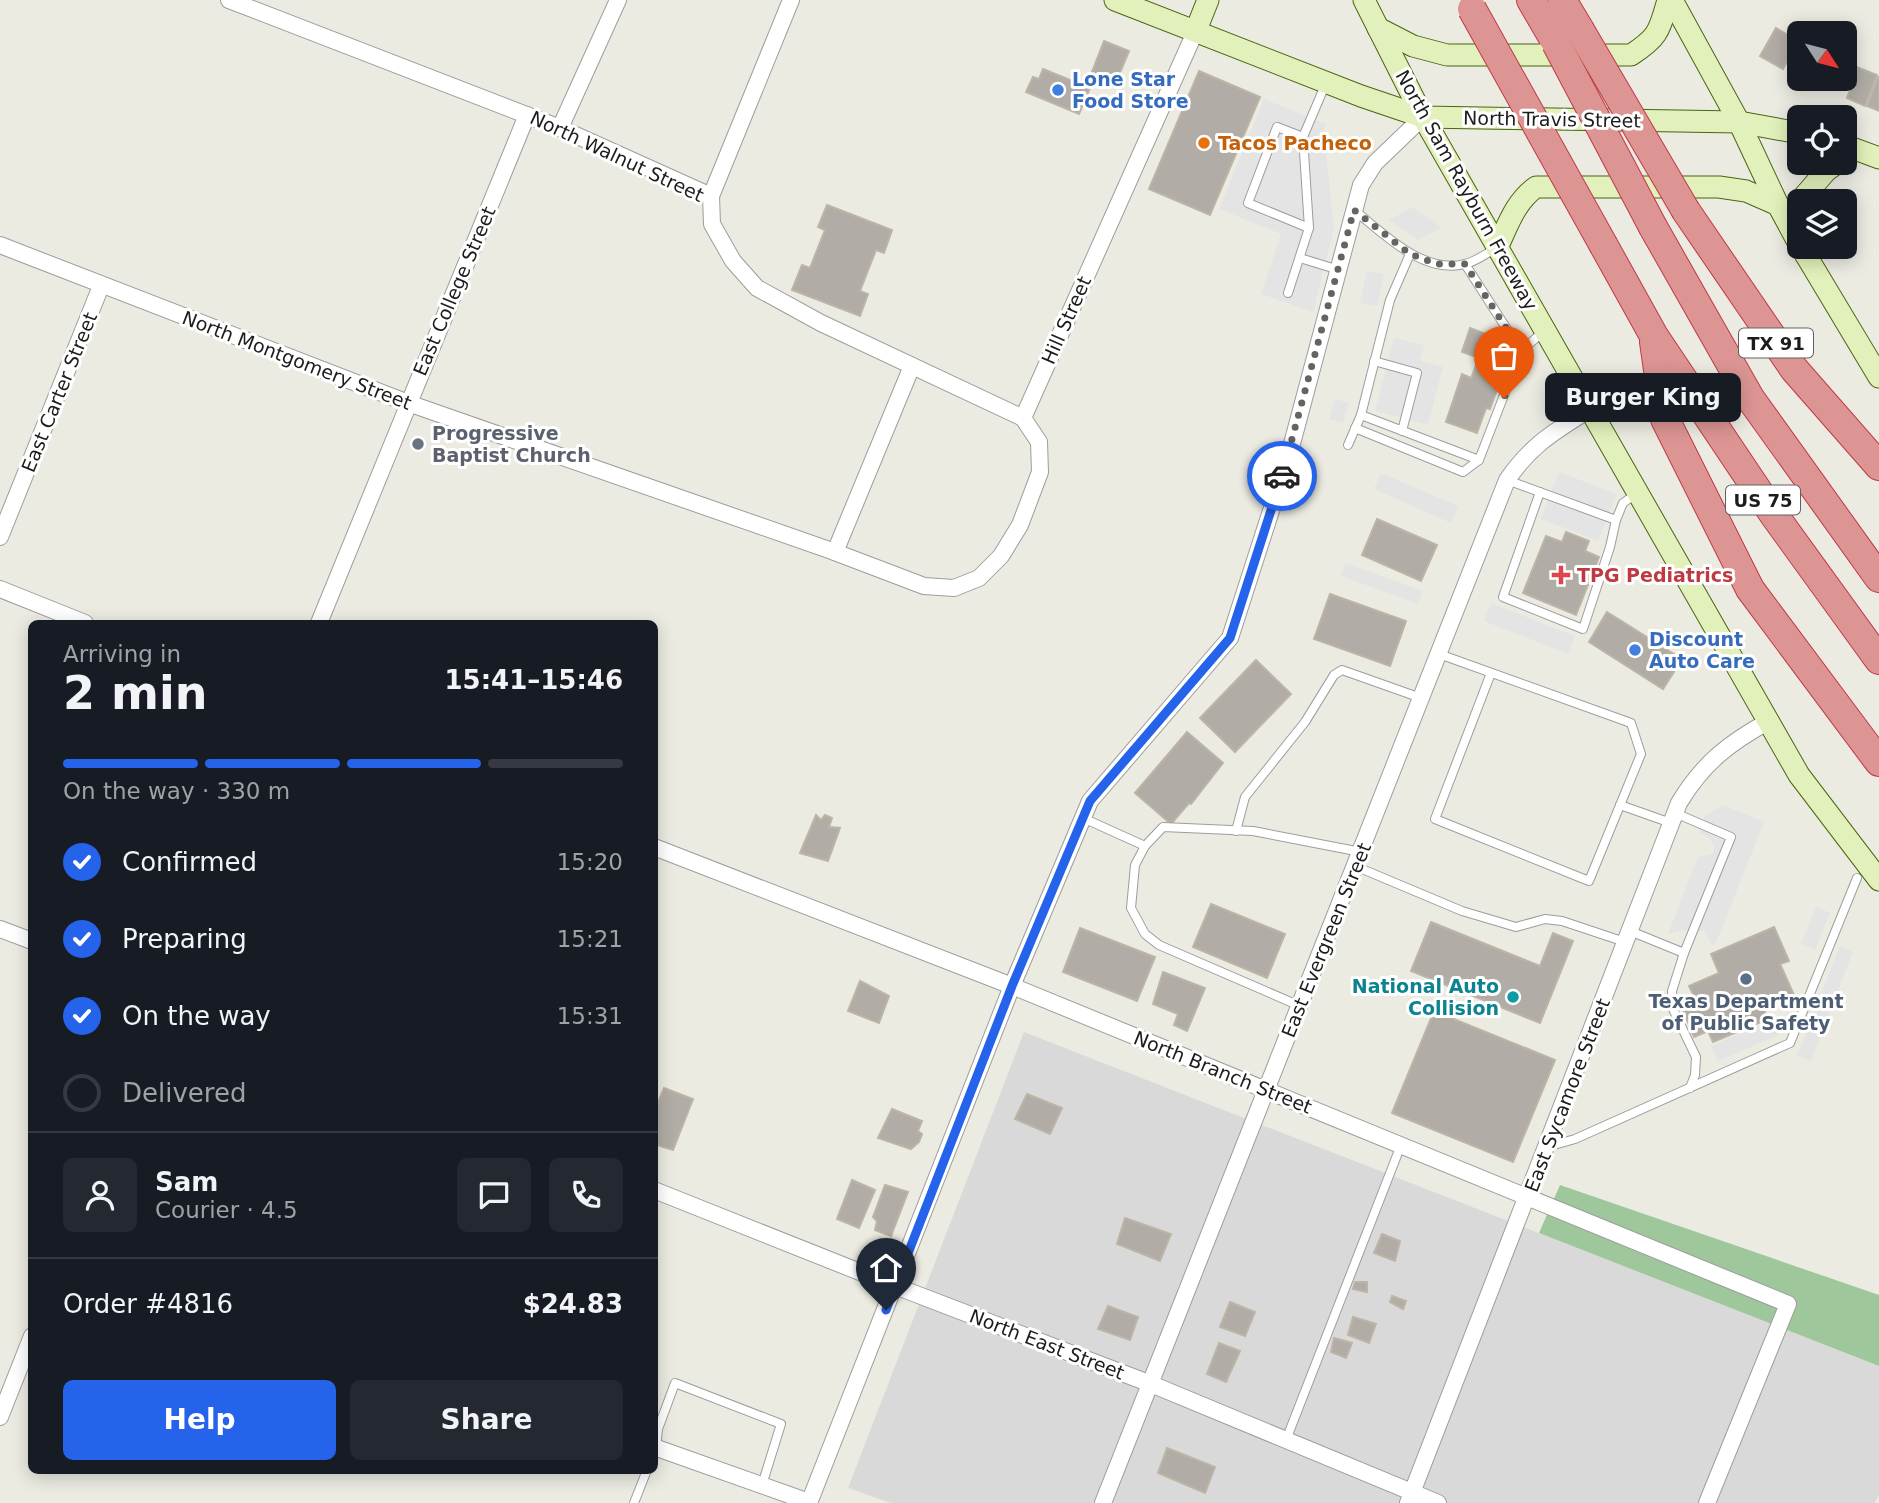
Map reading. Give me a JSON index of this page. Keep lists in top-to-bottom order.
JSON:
{
  "streets": {
    "highway": ["TX 91", "US 75"],
    "main road": ["North Travis Street", "North Sam Rayburn Freeway"],
    "street": [
      "North Walnut Street",
      "East College Street",
      "Hill Street",
      "North Montgomery Street",
      "East Carter Street",
      "East Evergreen Street",
      "North Branch Street",
      "East Sycamore Street",
      "North East Street"
    ]
  },
  "crossings": [
    ["North Travis Street", "North Sam Rayburn Freeway"],
    ["North Travis Street", "Hill Street"],
    ["North Walnut Street", "East College Street"],
    ["North Walnut Street", "Hill Street"],
    ["North Walnut Street", "North Montgomery Street"],
    ["North Sam Rayburn Freeway", "East Evergreen Street"],
    ["North Sam Rayburn Freeway", "East Sycamore Street"],
    ["East College Street", "North Montgomery Street"],
    ["Hill Street", "North Montgomery Street"],
    ["TX 91", "US 75"],
    ["North Montgomery Street", "East Carter Street"],
    ["East Evergreen Street", "North Branch Street"],
    ["East Evergreen Street", "North East Street"],
    ["North Branch Street", "East Sycamore Street"],
    ["East Sycamore Street", "North East Street"]
  ],
  "places": {
    "other": [
      "Lone Star Food Store",
      "Tacos Pacheco",
      "Burger King",
      "Progressive Baptist Church",
      "Discount Auto Care",
      "Texas Department of Public Safety",
      "National Auto Collision"
    ],
    "health": ["TPG Pediatrics"]
  },
  "north": "bottom right",
  "page": {
    "bubble": "Burger King",
    "heading": ["2 min", "Arriving in", "15:41–15:46"],
    "panel": [
      "Sam",
      "Courier · 4.5",
      "Order #4816",
      "$24.83"
    ],
    "bar": "On the way · 330 m",
    "list": [
      ["Confirmed", "15:20"],
      ["Preparing", "15:21"],
      ["On the way", "15:31"],
      "Delivered"
    ],
    "buttons": ["Help", "Share"]
  }
}
